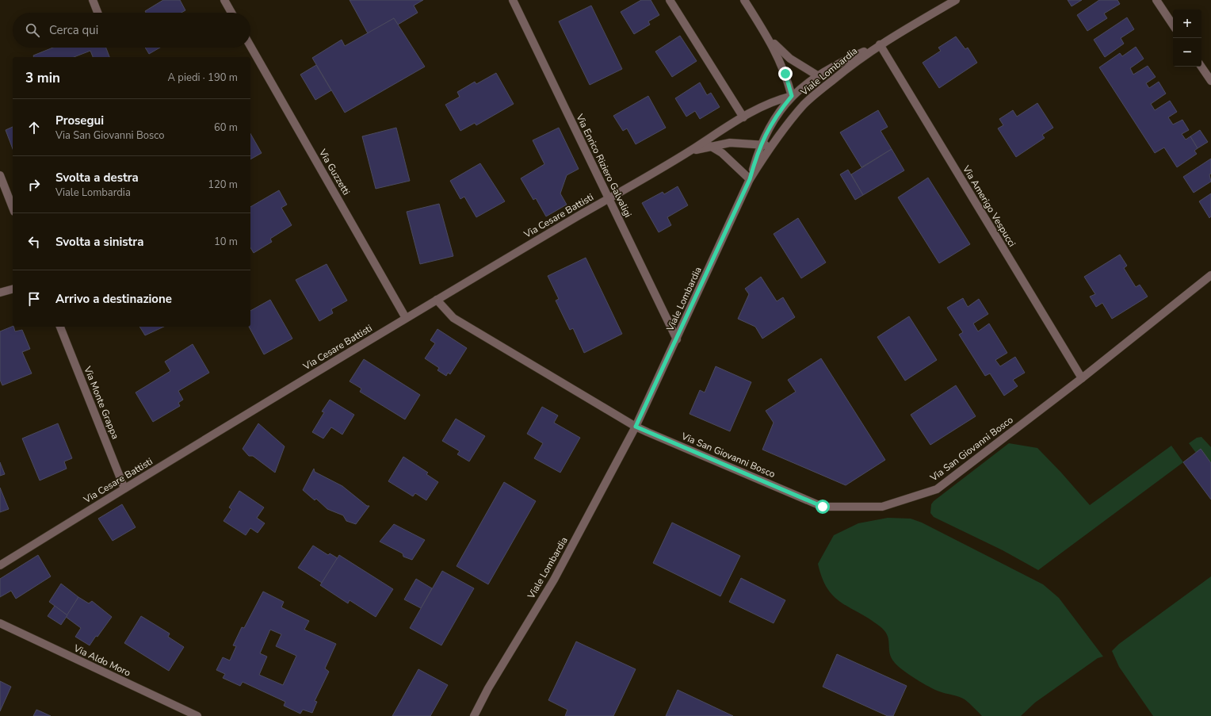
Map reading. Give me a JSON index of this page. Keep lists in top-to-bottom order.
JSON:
{
  "streets": {
    "street": [
      "Viale Lombardia",
      "Via Enrico Riziero Galvaligi",
      "Via Guzzetti",
      "Via Amerigo Vespucci",
      "Via Cesare Battisti",
      "Via Monte Grappa",
      "Via San Giovanni Bosco",
      "Via Aldo Moro"
    ]
  },
  "crossings": [
    ["Viale Lombardia", "Via Enrico Riziero Galvaligi"],
    ["Viale Lombardia", "Via Amerigo Vespucci"],
    ["Viale Lombardia", "Via Cesare Battisti"],
    ["Viale Lombardia", "Via San Giovanni Bosco"],
    ["Via Enrico Riziero Galvaligi", "Via Cesare Battisti"],
    ["Via Guzzetti", "Via Cesare Battisti"],
    ["Via Amerigo Vespucci", "Via San Giovanni Bosco"],
    ["Via Cesare Battisti", "Via Monte Grappa"]
  ],
  "page": {
    "map_buttons": ["+", "−"],
    "search": "Cerca qui",
    "heading": ["3 min", "A piedi · 190 m"],
    "list": [
      ["Prosegui", "Via San Giovanni Bosco", "60 m"],
      ["Svolta a destra", "Viale Lombardia", "120 m"],
      ["Svolta a sinistra", "10 m"],
      "Arrivo a destinazione"
    ]
  }
}
